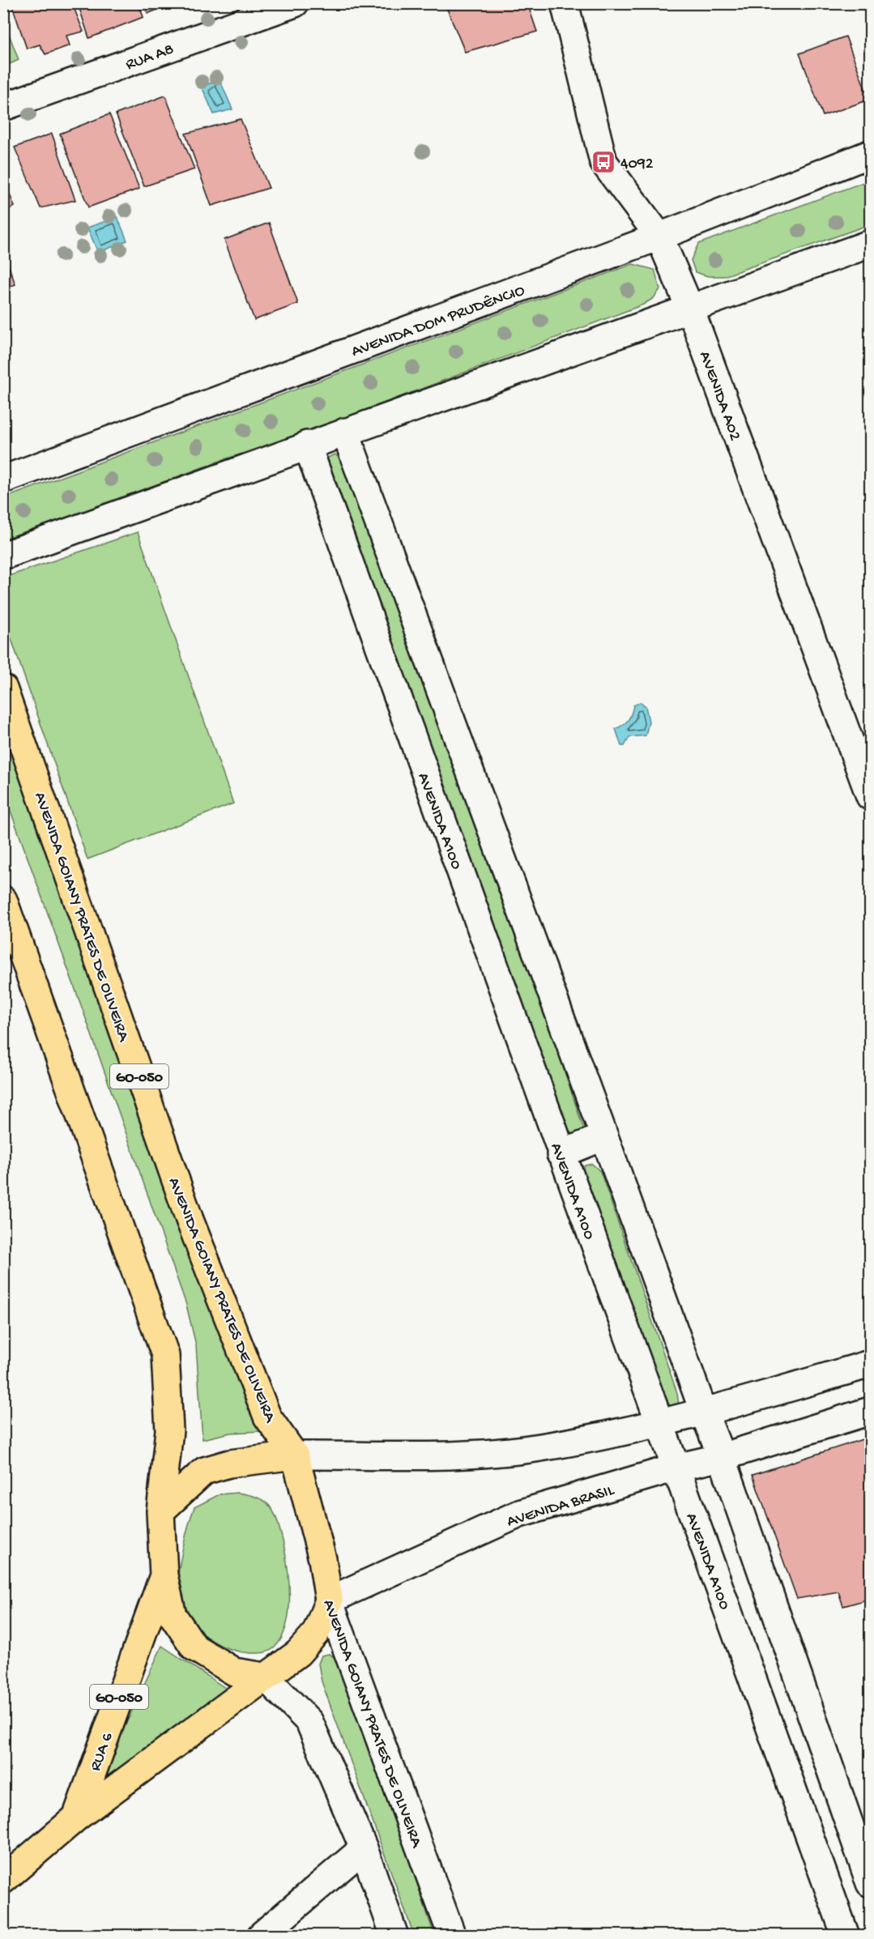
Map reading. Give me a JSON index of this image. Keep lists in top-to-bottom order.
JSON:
{
  "streets": {
    "main road": ["AVENIDA GOIANY PRATES DE OLIVEIRA", "GO-050", "RUA 6"],
    "street": [
      "RUA A8",
      "AVENIDA DOM PRUDÊNCIO",
      "AVENIDA A02",
      "AVENIDA A100",
      "AVENIDA BRASIL"
    ]
  },
  "crossings": [
    ["AVENIDA DOM PRUDÊNCIO", "AVENIDA A02"],
    ["AVENIDA A100", "AVENIDA BRASIL"],
    ["AVENIDA GOIANY PRATES DE OLIVEIRA", "GO-050"],
    ["AVENIDA GOIANY PRATES DE OLIVEIRA", "AVENIDA BRASIL"],
    ["GO-050", "AVENIDA BRASIL"],
    ["GO-050", "RUA 6"]
  ],
  "places": {
    "bus stop": ["4092"]
  }
}
